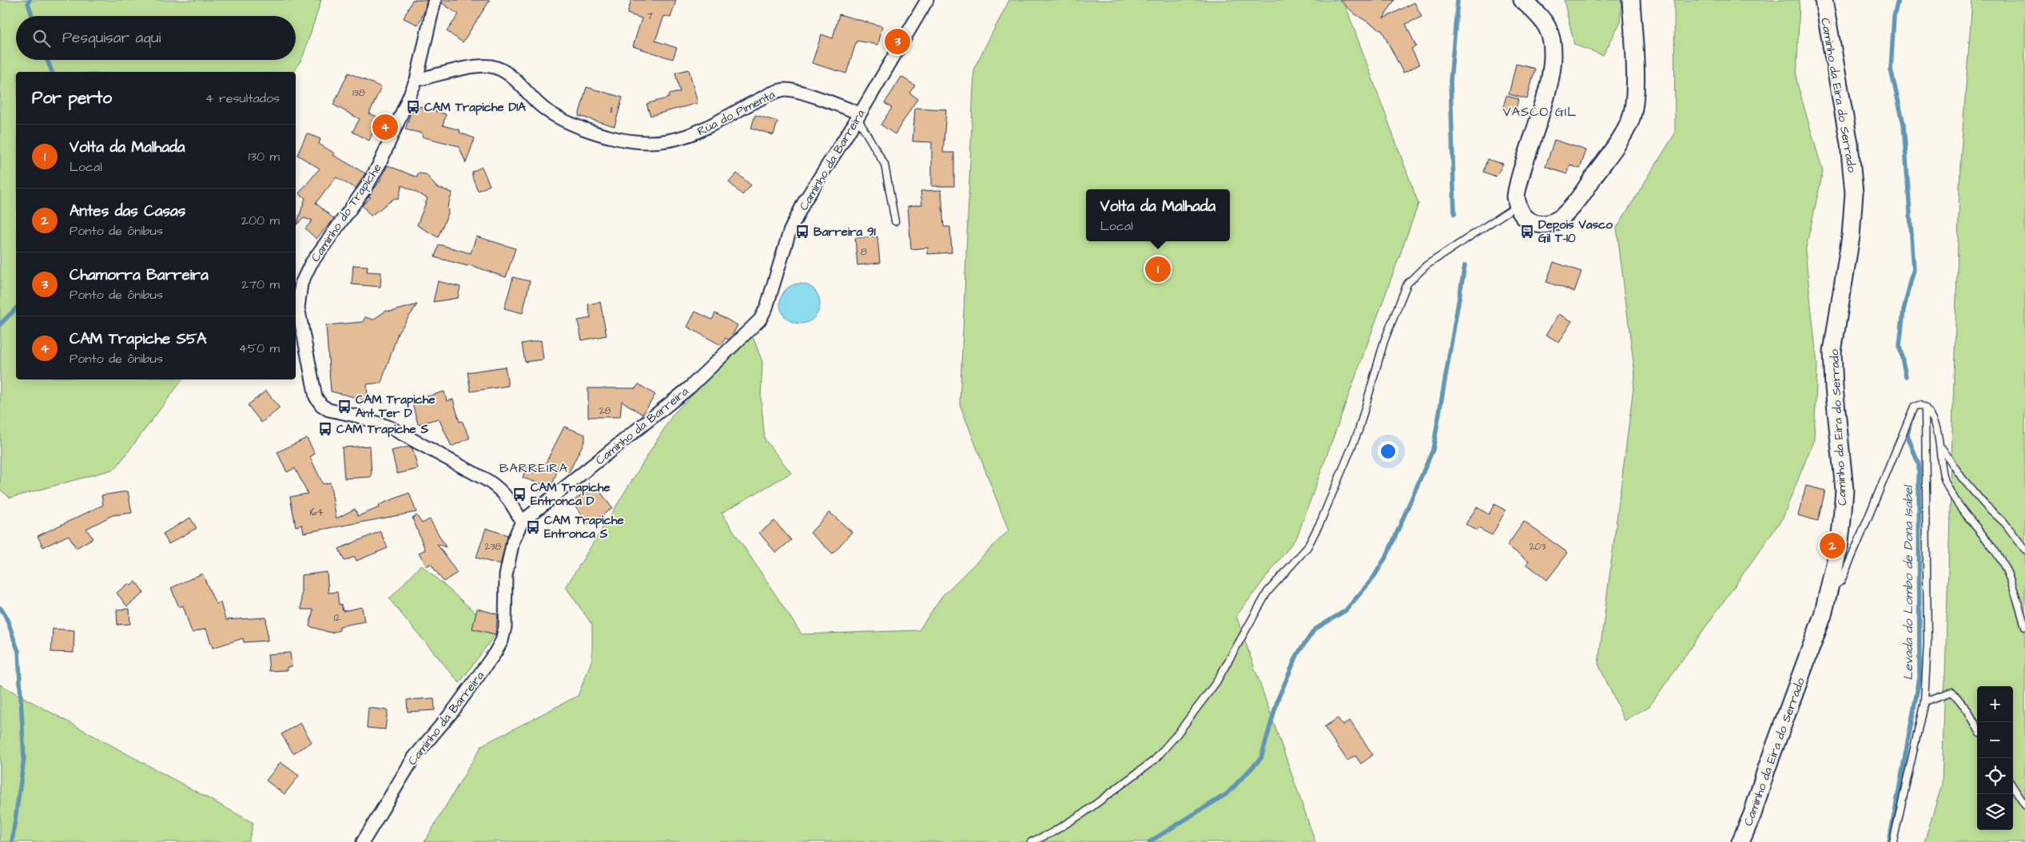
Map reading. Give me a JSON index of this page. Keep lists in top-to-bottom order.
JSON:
{
  "streets": {
    "main road": ["Caminho da Eira do Serrado"],
    "street": ["Rùa do Pimenta", "Caminho da Barreira", "Caminho do Trapiche"]
  },
  "crossings": [
    ["Rùa do Pimenta", "Caminho da Barreira"],
    ["Rùa do Pimenta", "Caminho do Trapiche"],
    ["Caminho da Barreira", "Caminho do Trapiche"]
  ],
  "districts": ["VASCO GIL", "BARREIRA"],
  "water": ["Levada do Lombo de Dona Isabel"],
  "places": {
    "bus stop": [
      "CAM Trapiche D1A",
      "Barreira 91",
      "Depois Vasco Gil T-10",
      "CAM Trapiche Ant Ter D",
      "CAM Trapiche S",
      "CAM Trapiche Entronca D",
      "CAM Trapiche Entronca S"
    ]
  },
  "house_numbers": [
    "7",
    "138",
    "11",
    "8",
    "28",
    "164",
    "238",
    "203",
    "12"
  ],
  "page": {
    "search": "Pesquisar aqui",
    "pins": [
      "3",
      "4",
      "1",
      "2"
    ],
    "heading": ["Por perto", "4 resultados"],
    "list": [
      {
        "mark": "1",
        "name": "Volta da Malhada",
        "note": "Local",
        "value": "130 m"
      },
      {
        "mark": "2",
        "name": "Antes das Casas",
        "note": "Ponto de ônibus",
        "value": "200 m"
      },
      {
        "mark": "3",
        "name": "Chamorra Barreira",
        "note": "Ponto de ônibus",
        "value": "270 m"
      },
      {
        "mark": "4",
        "name": "CAM Trapiche S5A",
        "note": "Ponto de ônibus",
        "value": "450 m"
      }
    ],
    "popup": ["Volta da Malhada", "Local"],
    "map_buttons": ["+", "−"]
  }
}
